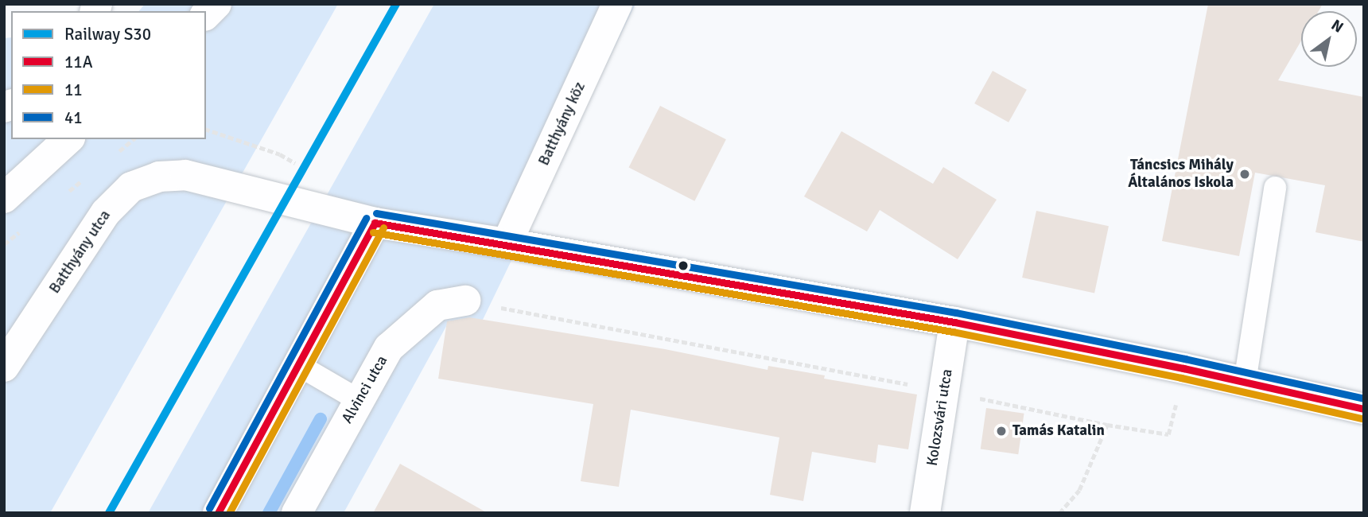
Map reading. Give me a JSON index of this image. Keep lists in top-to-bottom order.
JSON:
{
  "streets": {
    "street": [
      "Batthyány köz",
      "Batthyány utca",
      "Alvinci utca",
      "Kolozsvári utca"
    ]
  },
  "crossings": [
    ["Batthyány köz", "Batthyány utca"],
    ["Batthyány utca", "Kolozsvári utca"]
  ],
  "places": ["Táncsics Mihály Általános Iskola", "Tamás Katalin"],
  "lines": [
    "rail line S30",
    "transit line 41",
    "transit line 11A",
    "transit line 11"
  ],
  "legend": [
    "Railway S30",
    "11A",
    "11",
    "41"
  ],
  "north": "top right"
}
